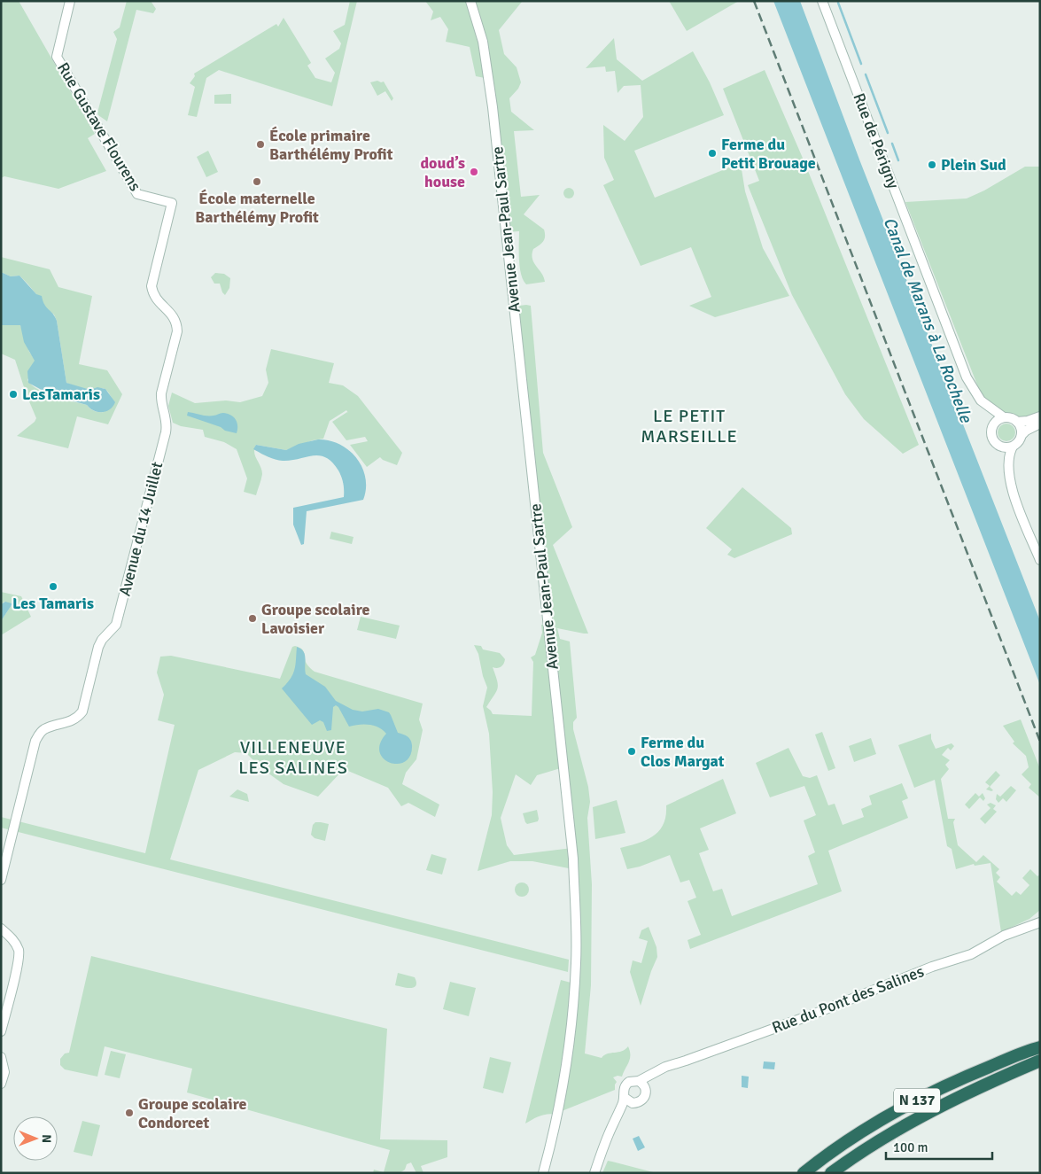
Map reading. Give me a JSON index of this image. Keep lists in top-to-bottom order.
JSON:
{
  "streets": {
    "highway": ["N 137"],
    "street": [
      "Rue Gustave Flourens",
      "Rue de Périgny",
      "Avenue Jean-Paul Sartre",
      "Avenue du 14 Juillet",
      "Rue du Pont des Salines"
    ]
  },
  "crossings": [
    ["Rue Gustave Flourens", "Avenue du 14 Juillet"]
  ],
  "districts": ["LE PETIT MARSEILLE", "VILLENEUVE LES SALINES"],
  "water": ["Canal de Marans à La Rochelle"],
  "places": [
    "École primaire Barthélémy Profit",
    "Ferme du Petit Brouage",
    "Plein Sud",
    "doud’s house",
    "École maternelle Barthélémy Profit",
    "LesTamaris",
    "Les Tamaris",
    "Groupe scolaire Lavoisier",
    "Ferme du Clos Margat",
    "Groupe scolaire Condorcet"
  ],
  "scale_bar": "100 m",
  "north": "right"
}
